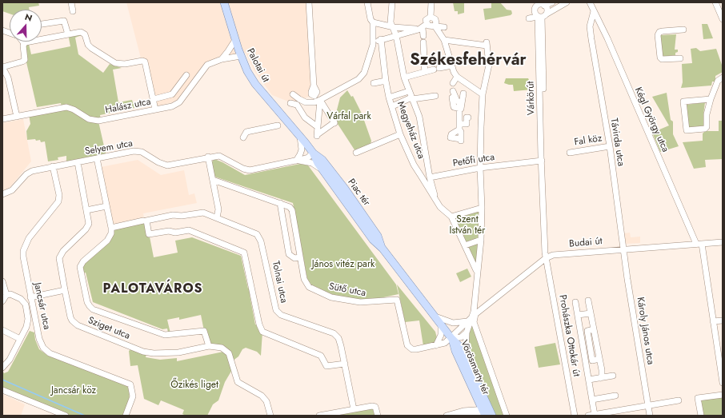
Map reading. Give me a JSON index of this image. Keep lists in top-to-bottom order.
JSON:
{
  "streets": {
    "main road": ["Palotai út", "Piac tér", "Vörösmarty tér"],
    "street": [
      "Várkörút",
      "Halász utca",
      "Kégl György utca",
      "Megyeház utca",
      "Fal köz",
      "Távirda utca",
      "Selyem utca",
      "Petőfi utca",
      "Budai út",
      "Tolnai utca",
      "Sütő utca",
      "Jancsár utca",
      "Sziget utca",
      "Károly János utca",
      "Prohászka Ottokár út"
    ]
  },
  "crossings": [
    ["Palotai út", "Halász utca"],
    ["Palotai út", "Piac tér"],
    ["Várkörút", "Petőfi utca"],
    ["Várkörút", "Budai út"],
    ["Várkörút", "Prohászka Ottokár út"],
    ["Kégl György utca", "Távirda utca"],
    ["Kégl György utca", "Budai út"],
    ["Fal köz", "Távirda utca"],
    ["Távirda utca", "Budai út"],
    ["Távirda utca", "Károly János utca"],
    ["Selyem utca", "Piac tér"],
    ["Selyem utca", "Jancsár utca"],
    ["Selyem utca", "Sziget utca"],
    ["Piac tér", "Budai út"],
    ["Piac tér", "Sütő utca"],
    ["Piac tér", "Vörösmarty tér"],
    ["Budai út", "Sütő utca"],
    ["Budai út", "Károly János utca"],
    ["Budai út", "Prohászka Ottokár út"],
    ["Budai út", "Vörösmarty tér"],
    ["Sütő utca", "Vörösmarty tér"]
  ],
  "districts": ["Székesfehérvár", "PALOTAVÁROS"],
  "parks": [
    "Várfal park",
    "Szent István tér",
    "János vitéz park",
    "Őzikés liget",
    "Jancsár köz"
  ],
  "north": "top"
}
